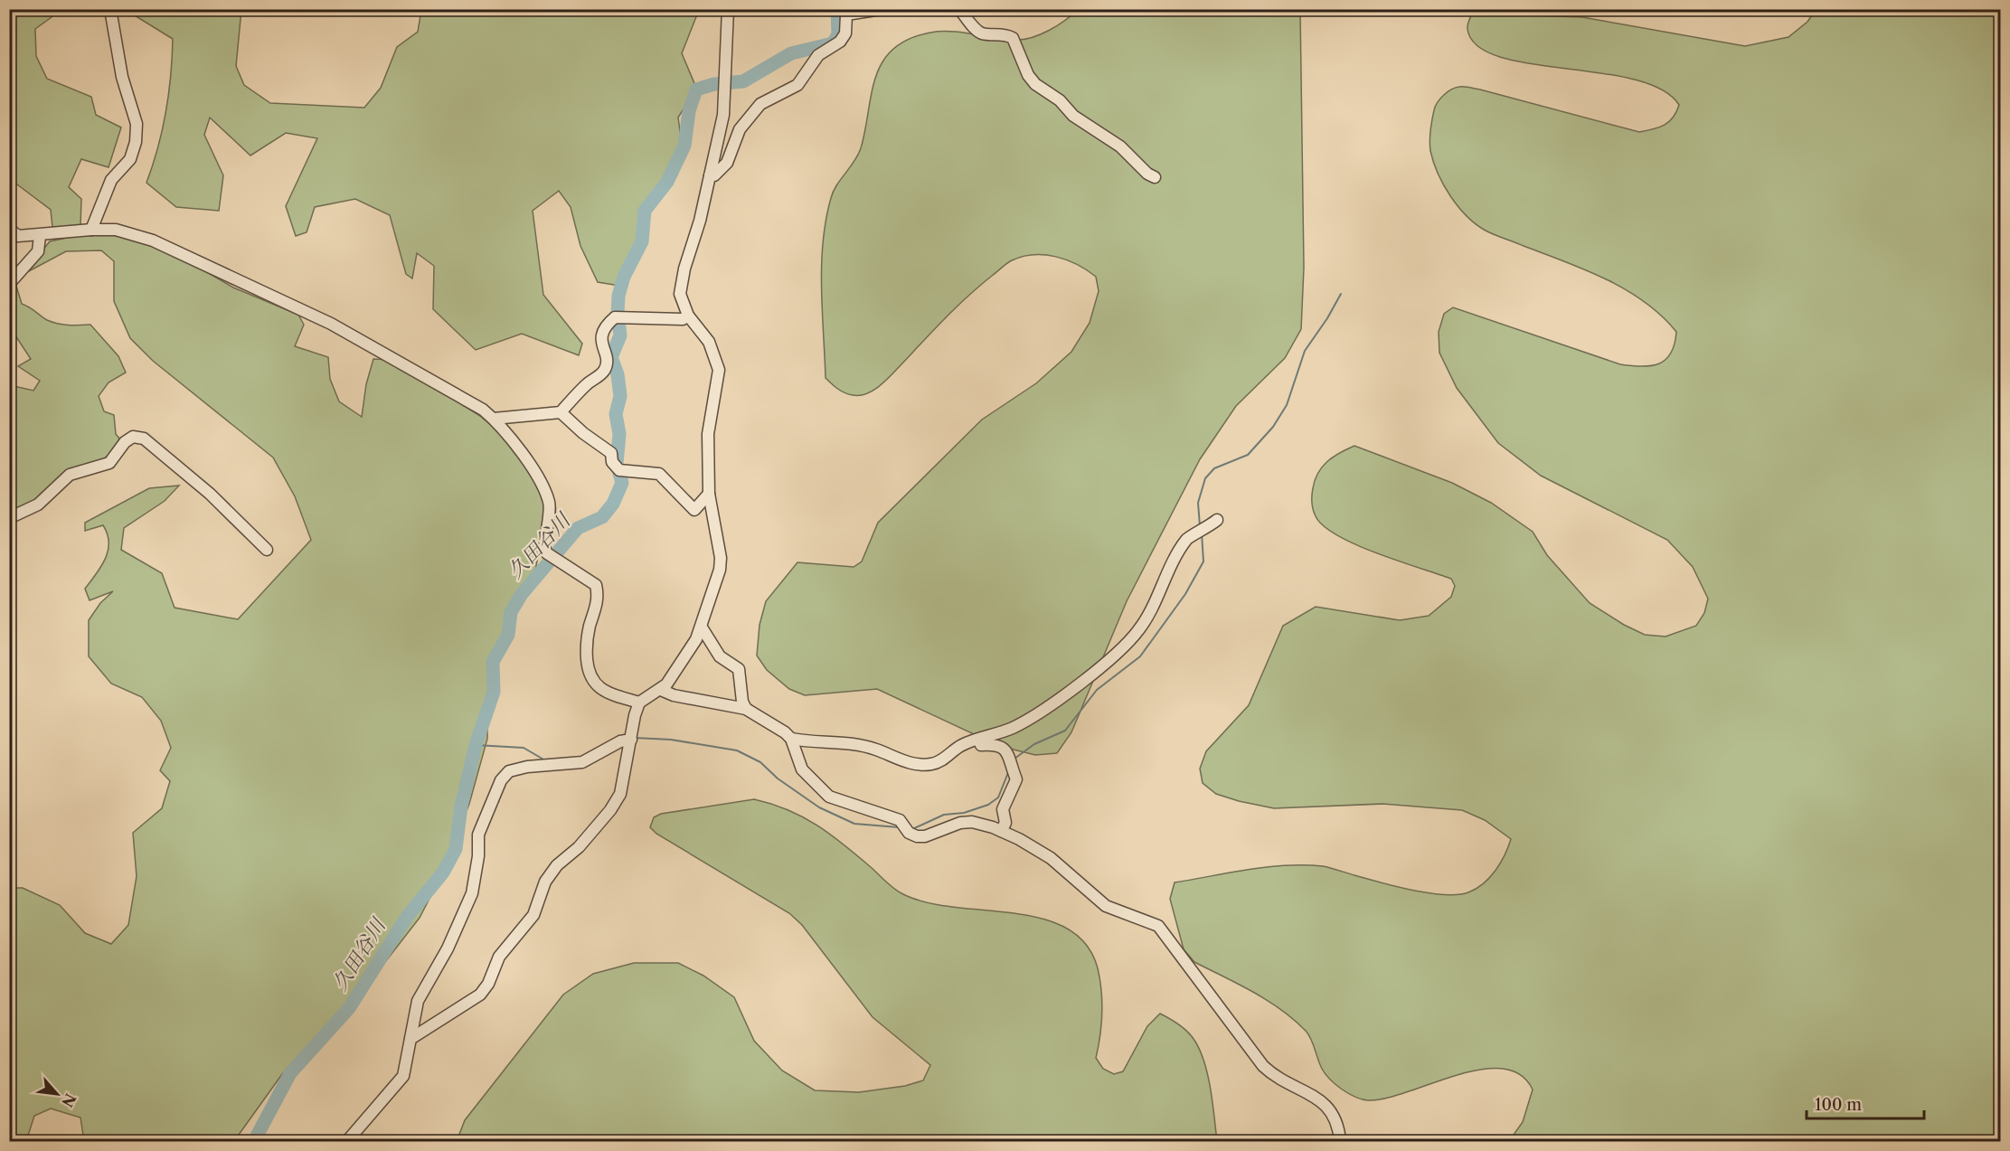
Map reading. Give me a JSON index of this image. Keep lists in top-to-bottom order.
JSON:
{
  "water": ["久田谷川"],
  "scale_bar": "100 m",
  "north": "bottom right"
}
